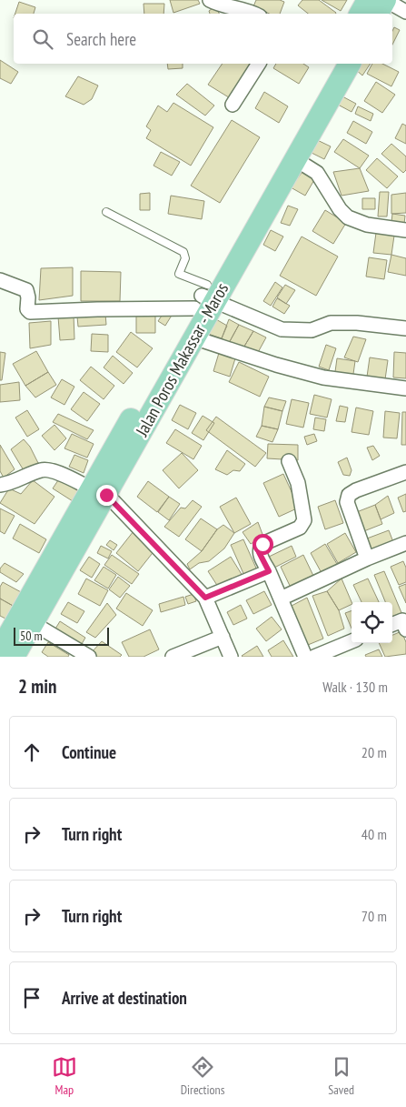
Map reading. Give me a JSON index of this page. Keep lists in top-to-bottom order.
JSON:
{
  "streets": {
    "highway": ["Jalan Poros Makassar - Maros"]
  },
  "scale_bar": "50 m",
  "page": {
    "search": "Search here",
    "scale": "50 m",
    "heading": ["2 min", "Walk · 130 m"],
    "list": [
      ["Continue", "20 m"],
      ["Turn right", "40 m"],
      ["Turn right", "70 m"],
      "Arrive at destination"
    ],
    "nav": ["Map", "Directions", "Saved"]
  }
}
